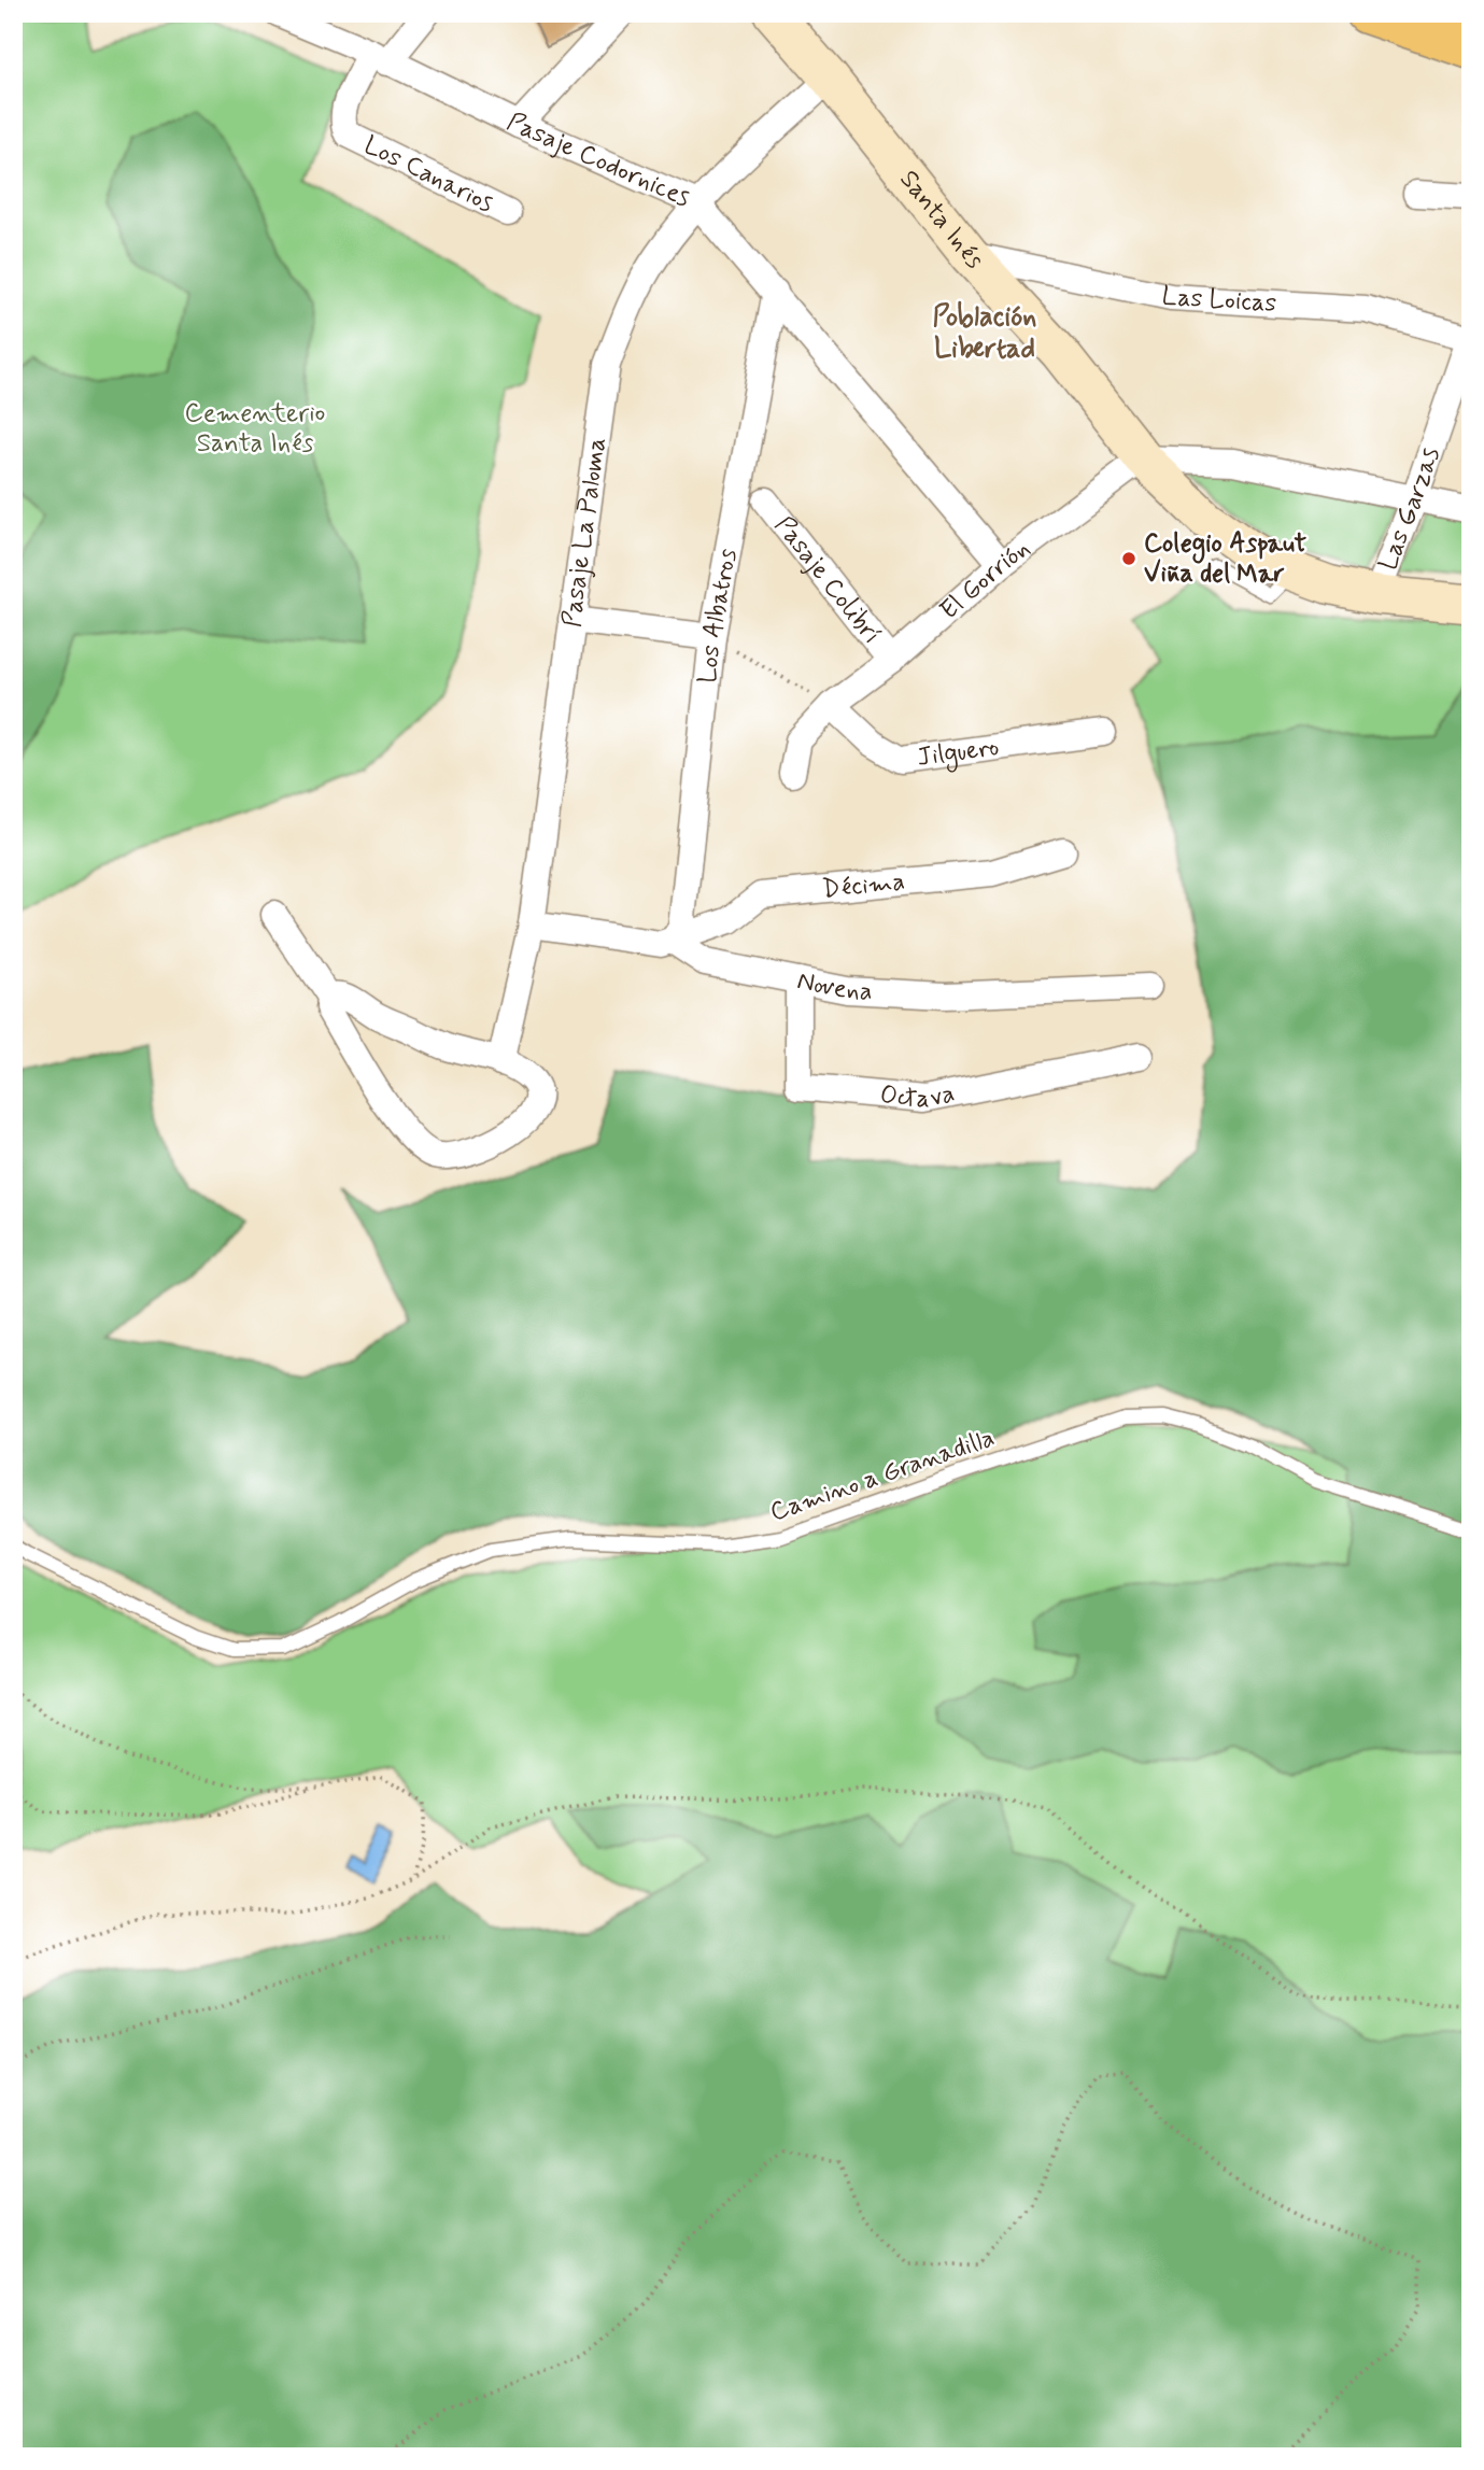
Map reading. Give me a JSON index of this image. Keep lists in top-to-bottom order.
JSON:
{
  "streets": {
    "main road": ["Santa Inés"],
    "street": [
      "Pasaje Codornices",
      "Los Canarios",
      "Las Loicas",
      "Las Garzas",
      "Pasaje La Paloma",
      "Pasaje Colibrí",
      "El Gorrión",
      "Los Albatros",
      "Jilguero",
      "Décima",
      "Novena",
      "Octava"
    ],
    "lane": ["Camino a Granadilla"]
  },
  "crossings": [
    ["Pasaje Codornices", "Los Canarios"],
    ["Pasaje Codornices", "Pasaje La Paloma"],
    ["Pasaje Codornices", "El Gorrión"],
    ["Pasaje Codornices", "Los Albatros"],
    ["Santa Inés", "Las Loicas"],
    ["Santa Inés", "Las Garzas"],
    ["Santa Inés", "Pasaje La Paloma"],
    ["Santa Inés", "El Gorrión"],
    ["Las Loicas", "Las Garzas"],
    ["Pasaje Colibrí", "El Gorrión"],
    ["El Gorrión", "Jilguero"],
    ["Los Albatros", "Décima"],
    ["Los Albatros", "Novena"],
    ["Décima", "Novena"],
    ["Novena", "Octava"]
  ],
  "districts": ["Población Libertad"],
  "parks": ["Cementerio Santa Inés"],
  "places": ["Colegio Aspaut Viña del Mar"]
}
